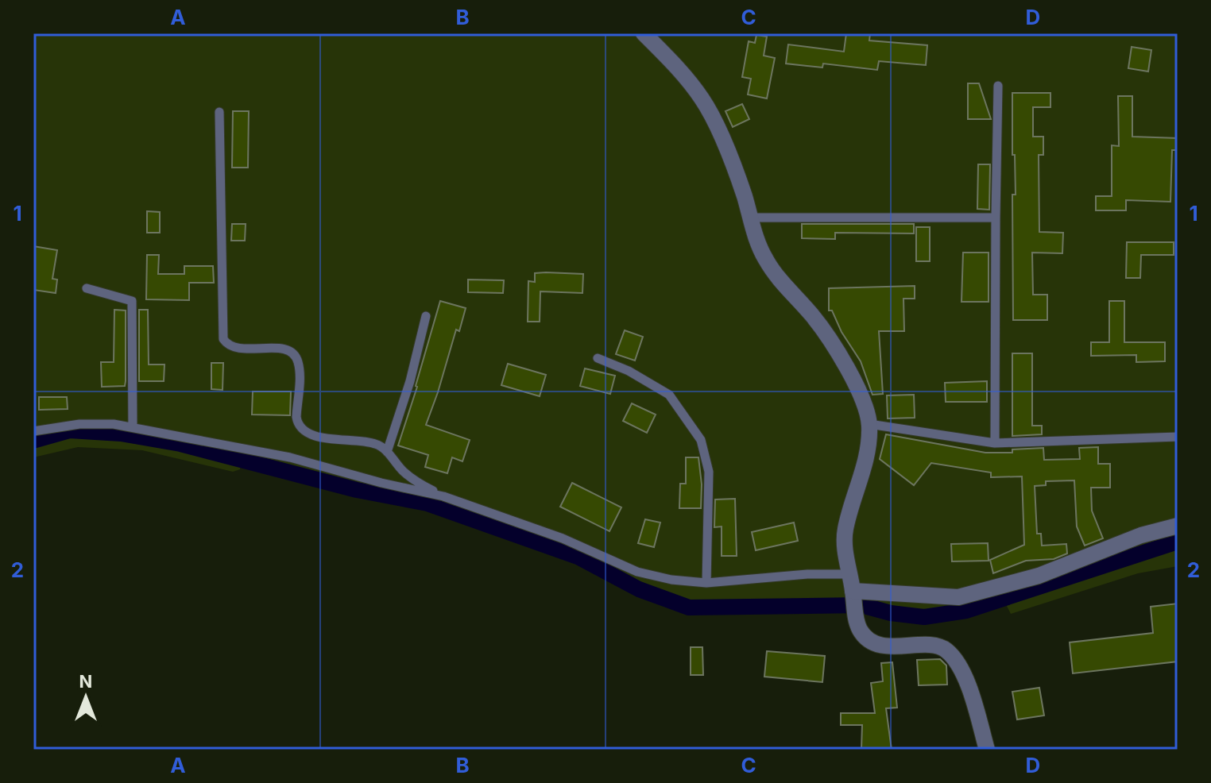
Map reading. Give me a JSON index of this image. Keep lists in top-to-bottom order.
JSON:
{
  "north": "top",
  "grid": {
    "columns": [
      "A",
      "B",
      "C",
      "D"
    ],
    "rows": ["1", "2"]
  }
}
